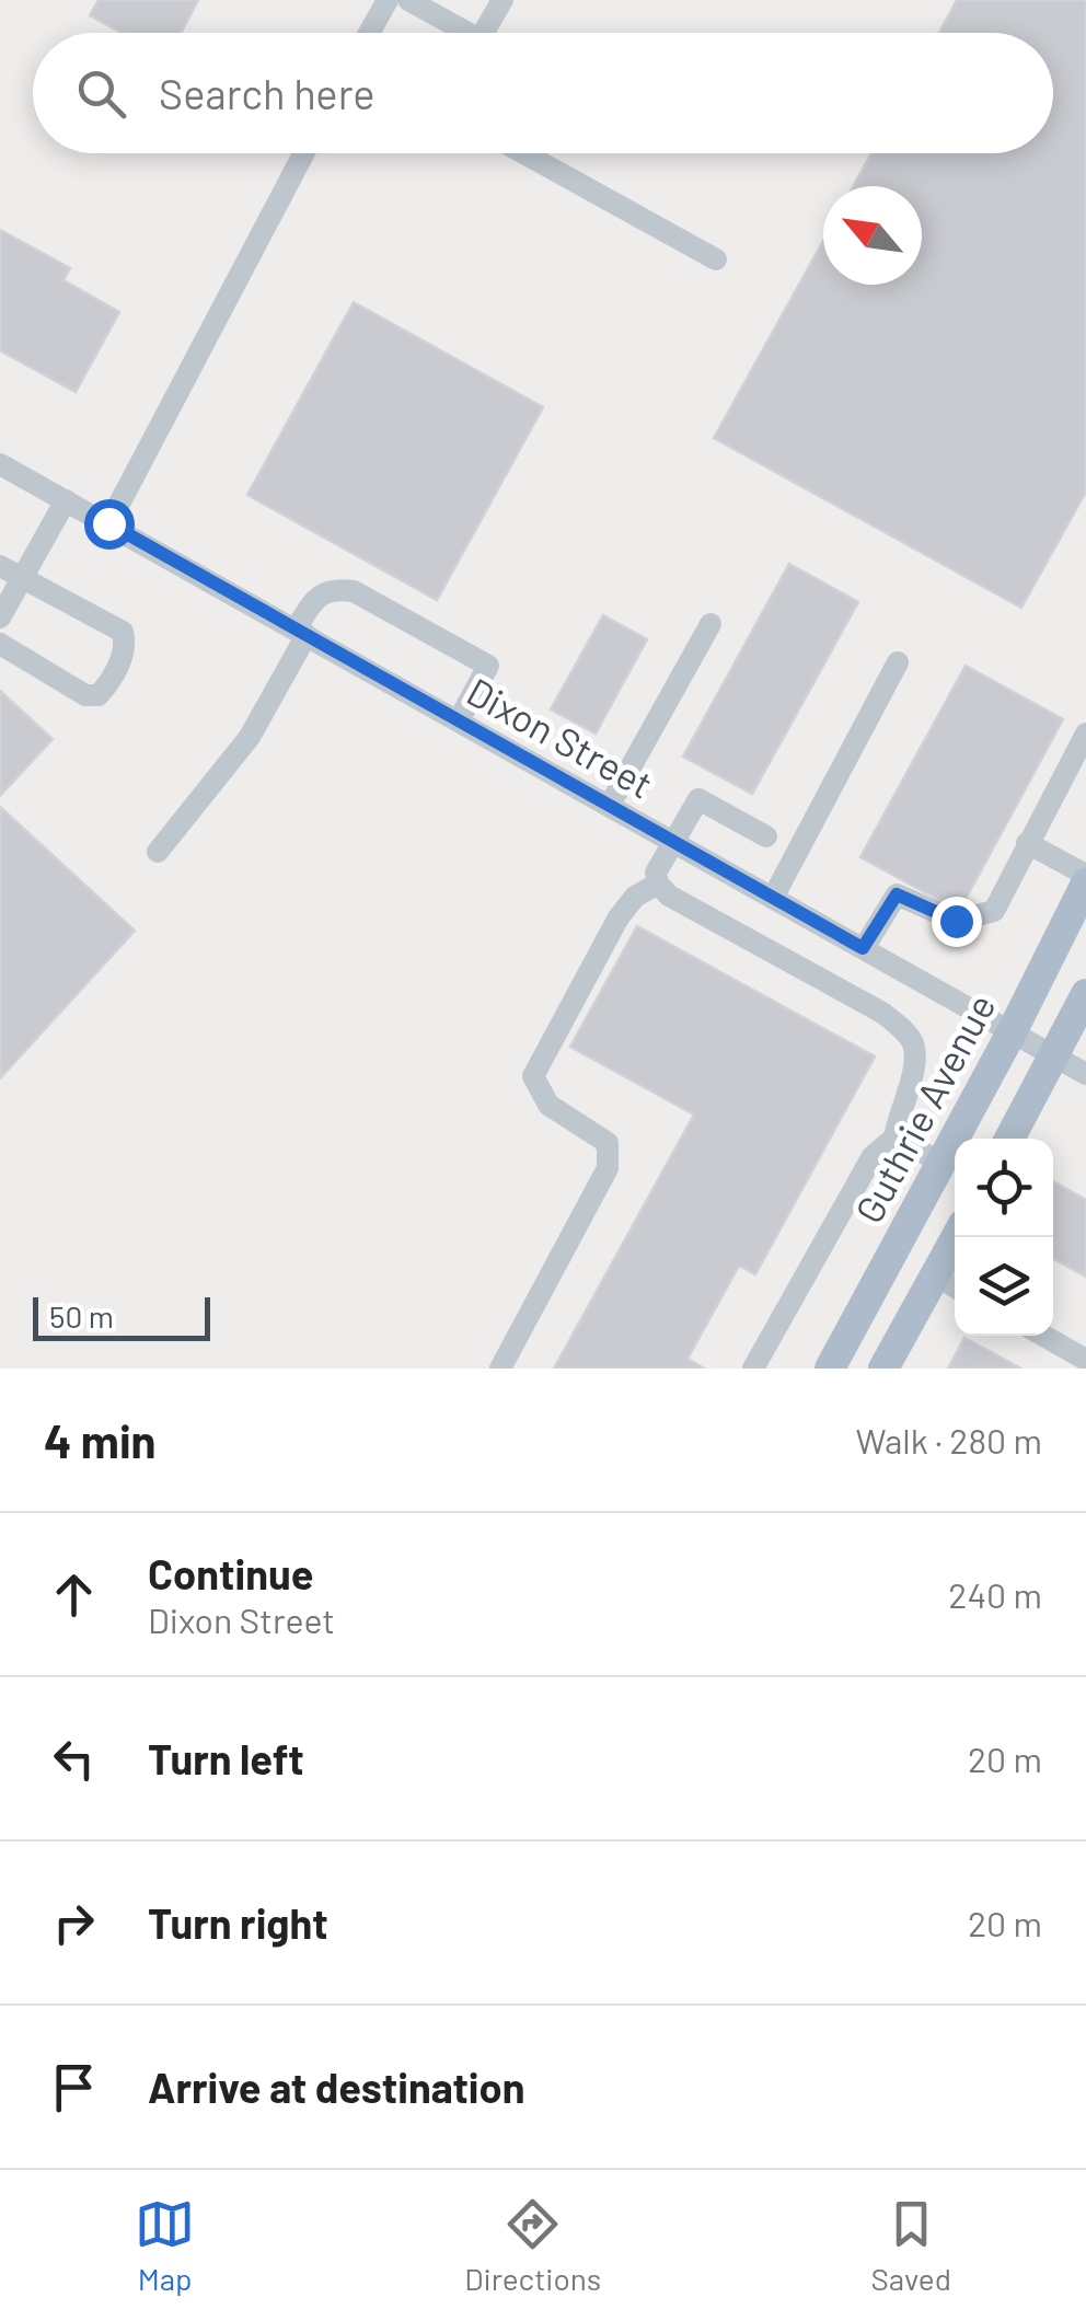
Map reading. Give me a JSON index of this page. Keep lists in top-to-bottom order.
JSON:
{
  "streets": {
    "main road": ["Guthrie Avenue"],
    "street": ["Dixon Street"]
  },
  "crossings": [
    ["Dixon Street", "Guthrie Avenue"]
  ],
  "scale_bar": "50 m",
  "north": "top left",
  "page": {
    "search": "Search here",
    "scale": "50 m",
    "heading": ["4 min", "Walk · 280 m"],
    "list": [
      ["Continue", "Dixon Street", "240 m"],
      ["Turn left", "20 m"],
      ["Turn right", "20 m"],
      "Arrive at destination"
    ],
    "nav": ["Map", "Directions", "Saved"]
  }
}
